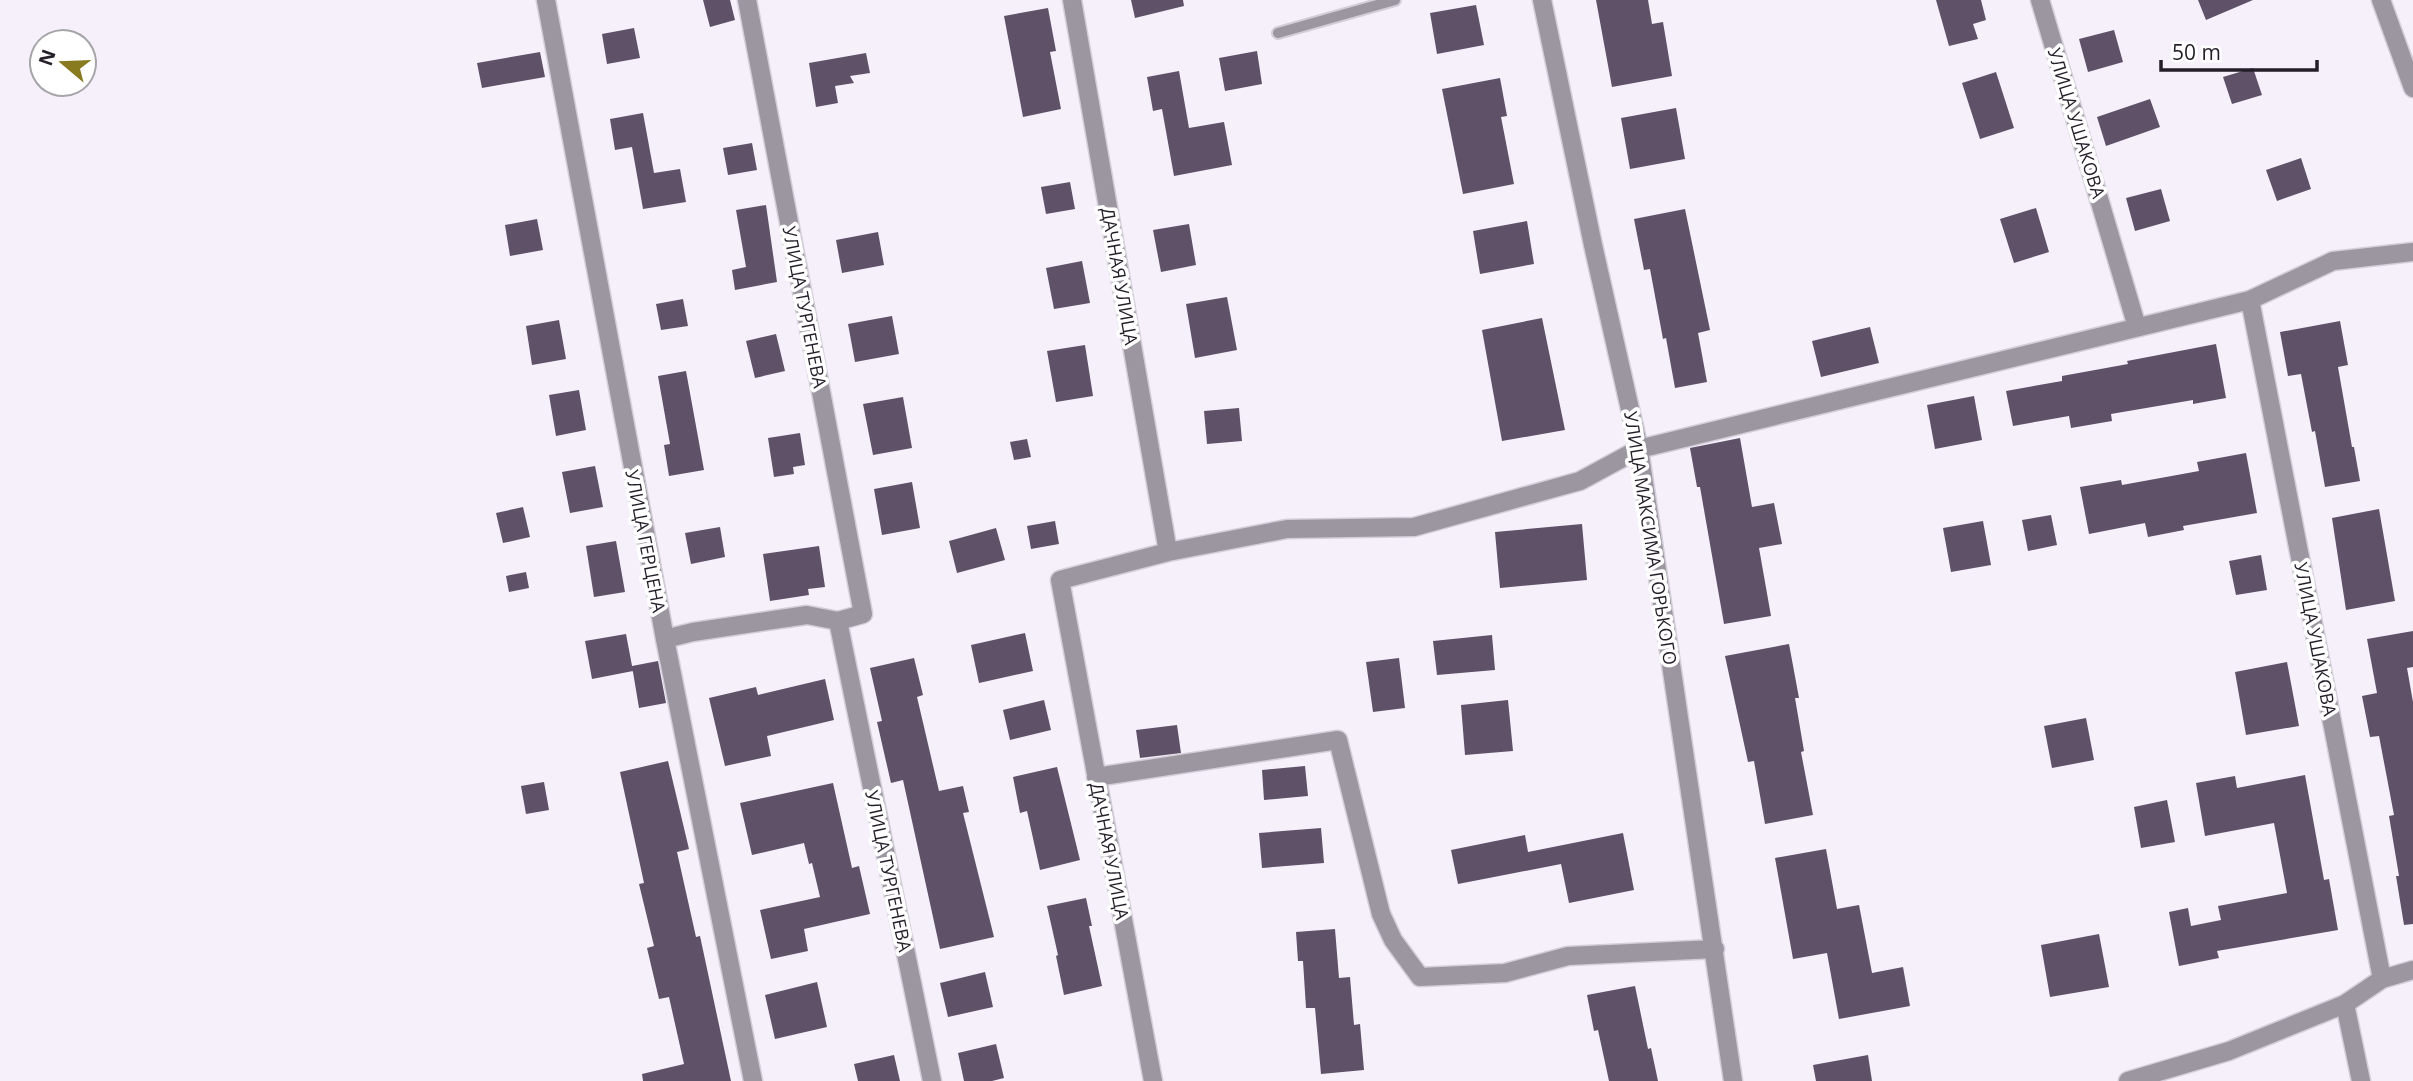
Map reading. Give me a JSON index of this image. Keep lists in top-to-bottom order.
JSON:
{
  "streets": {
    "street": [
      "УЛИЦА УШАКОВА",
      "ДАЧНАЯ УЛИЦА",
      "УЛИЦА ТУРГЕНЕВА",
      "УЛИЦА МАКСИМА ГОРЬКОГО",
      "УЛИЦА ГЕРЦЕНА"
    ]
  },
  "scale_bar": "50 m",
  "north": "left"
}
